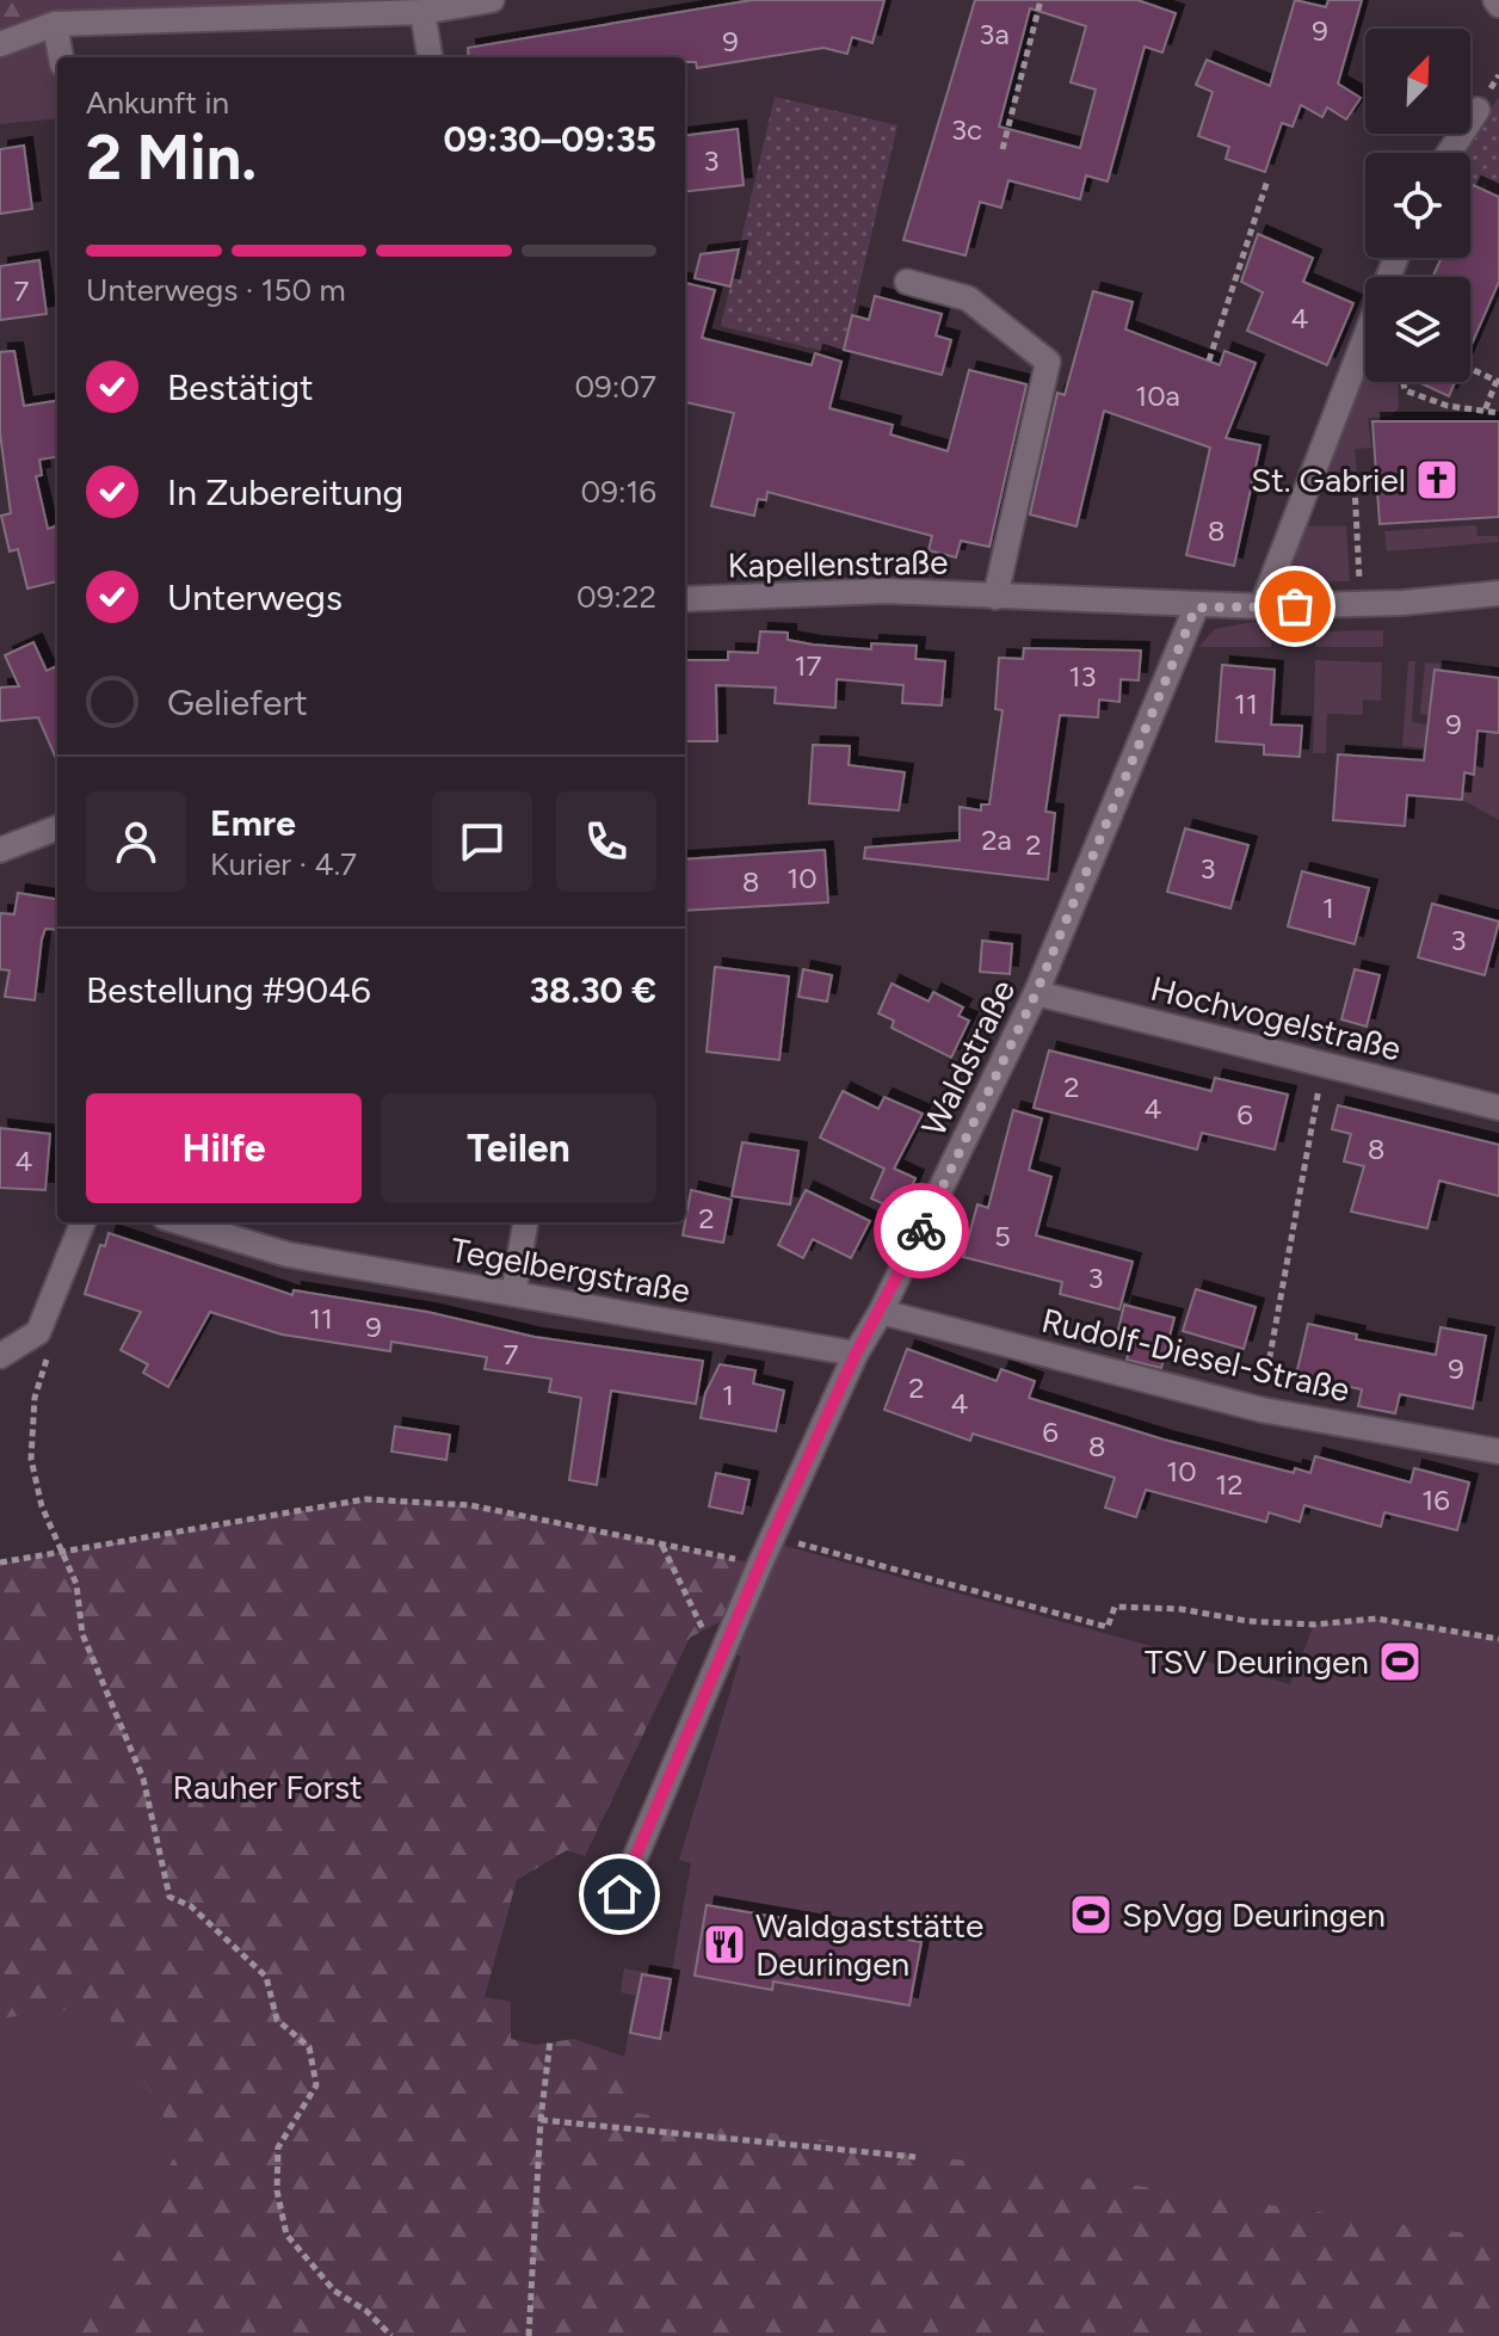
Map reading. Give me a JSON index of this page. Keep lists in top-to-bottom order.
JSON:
{
  "streets": {
    "street": [
      "Kapellenstraße",
      "Hochvogelstraße",
      "Waldstraße",
      "Tegelbergstraße",
      "Rudolf-Diesel-Straße"
    ]
  },
  "crossings": [
    ["Kapellenstraße", "Waldstraße"],
    ["Hochvogelstraße", "Waldstraße"],
    ["Waldstraße", "Tegelbergstraße"],
    ["Waldstraße", "Rudolf-Diesel-Straße"]
  ],
  "parks": ["Rauher Forst"],
  "places": {
    "church": ["St. Gabriel"],
    "sports": ["TSV Deuringen", "SpVgg Deuringen"],
    "restaurant": ["Waldgaststätte Deuringen"]
  },
  "house_numbers": [
    "9",
    "3a",
    "9",
    "3c",
    "3",
    "7",
    "4",
    "10a",
    "8",
    "17",
    "13",
    "11",
    "9",
    "2a",
    "2",
    "3",
    "10",
    "8",
    "1",
    "3",
    "2",
    "4",
    "6",
    "8",
    "4",
    "2",
    "5",
    "3",
    "11",
    "9",
    "7",
    "9",
    "2",
    "1",
    "4",
    "6",
    "8",
    "10",
    "12",
    "16"
  ],
  "north": "top right",
  "page": {
    "heading": ["2 Min.", "Ankunft in", "09:30–09:35"],
    "panel": [
      "Emre",
      "Kurier · 4.7",
      "Bestellung #9046",
      "38.30 €"
    ],
    "bar": "Unterwegs · 150 m",
    "list": [
      ["Bestätigt", "09:07"],
      ["In Zubereitung", "09:16"],
      ["Unterwegs", "09:22"],
      "Geliefert"
    ],
    "buttons": ["Hilfe", "Teilen"]
  }
}
